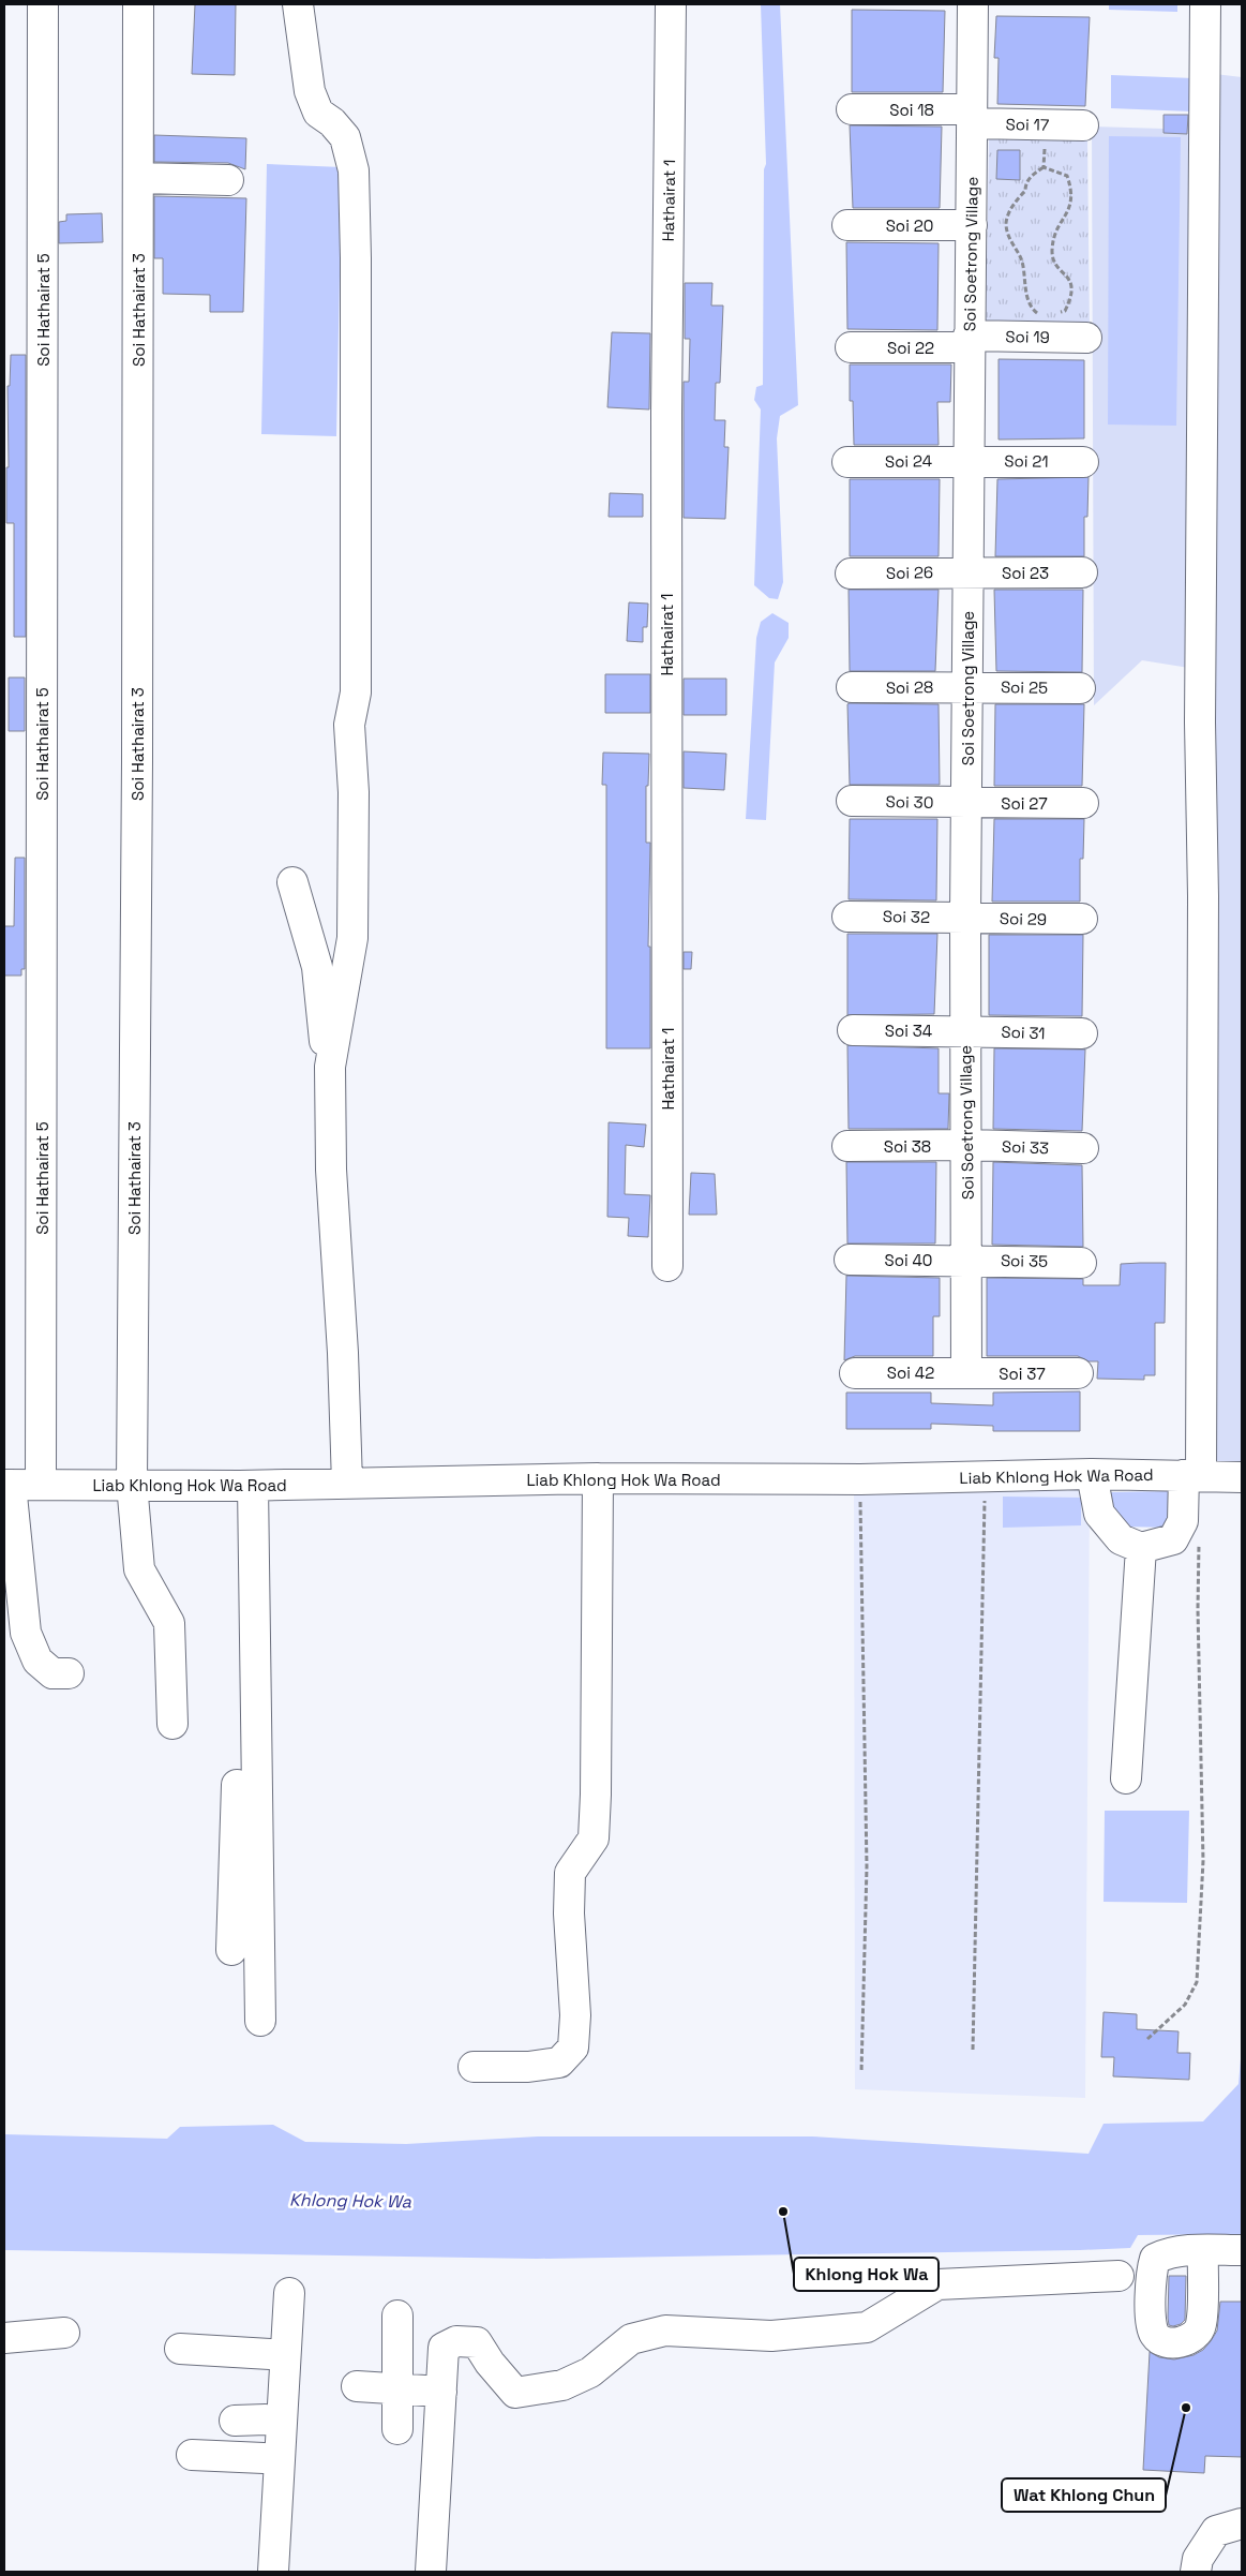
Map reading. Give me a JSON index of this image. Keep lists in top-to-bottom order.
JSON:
{
  "streets": {
    "street": [
      "Soi 18",
      "Soi 17",
      "Hathairat 1",
      "Soi 20",
      "Soi Soetrong Village",
      "Soi Hathairat 5",
      "Soi Hathairat 3",
      "Soi 19",
      "Soi 22",
      "Soi 24",
      "Soi 21",
      "Soi 26",
      "Soi 23",
      "Soi 28",
      "Soi 25",
      "Soi 30",
      "Soi 27",
      "Soi 32",
      "Soi 29",
      "Soi 34",
      "Soi 31",
      "Soi 38",
      "Soi 33",
      "Soi 40",
      "Soi 35",
      "Soi 42",
      "Soi 37",
      "Liab Khlong Hok Wa Road"
    ]
  },
  "crossings": [
    ["Soi 18", "Soi 17"],
    ["Soi 18", "Soi Soetrong Village"],
    ["Soi 17", "Soi Soetrong Village"],
    ["Soi 20", "Soi Soetrong Village"],
    ["Soi Soetrong Village", "Soi 19"],
    ["Soi Soetrong Village", "Soi 22"],
    ["Soi Soetrong Village", "Soi 24"],
    ["Soi Soetrong Village", "Soi 21"],
    ["Soi Soetrong Village", "Soi 26"],
    ["Soi Soetrong Village", "Soi 23"],
    ["Soi Soetrong Village", "Soi 28"],
    ["Soi Soetrong Village", "Soi 25"],
    ["Soi Soetrong Village", "Soi 30"],
    ["Soi Soetrong Village", "Soi 27"],
    ["Soi Soetrong Village", "Soi 32"],
    ["Soi Soetrong Village", "Soi 29"],
    ["Soi Soetrong Village", "Soi 34"],
    ["Soi Soetrong Village", "Soi 31"],
    ["Soi Soetrong Village", "Soi 38"],
    ["Soi Soetrong Village", "Soi 33"],
    ["Soi Soetrong Village", "Soi 40"],
    ["Soi Soetrong Village", "Soi 35"],
    ["Soi Soetrong Village", "Soi 42"],
    ["Soi Soetrong Village", "Soi 37"],
    ["Soi Hathairat 5", "Liab Khlong Hok Wa Road"],
    ["Soi Hathairat 3", "Liab Khlong Hok Wa Road"],
    ["Soi 19", "Soi 22"],
    ["Soi 24", "Soi 21"],
    ["Soi 26", "Soi 23"],
    ["Soi 28", "Soi 25"],
    ["Soi 30", "Soi 27"],
    ["Soi 32", "Soi 29"],
    ["Soi 34", "Soi 31"],
    ["Soi 38", "Soi 33"],
    ["Soi 40", "Soi 35"],
    ["Soi 42", "Soi 37"]
  ],
  "water": ["Khlong Hok Wa"],
  "places": ["Khlong Hok Wa", "Wat Khlong Chun"]
}
